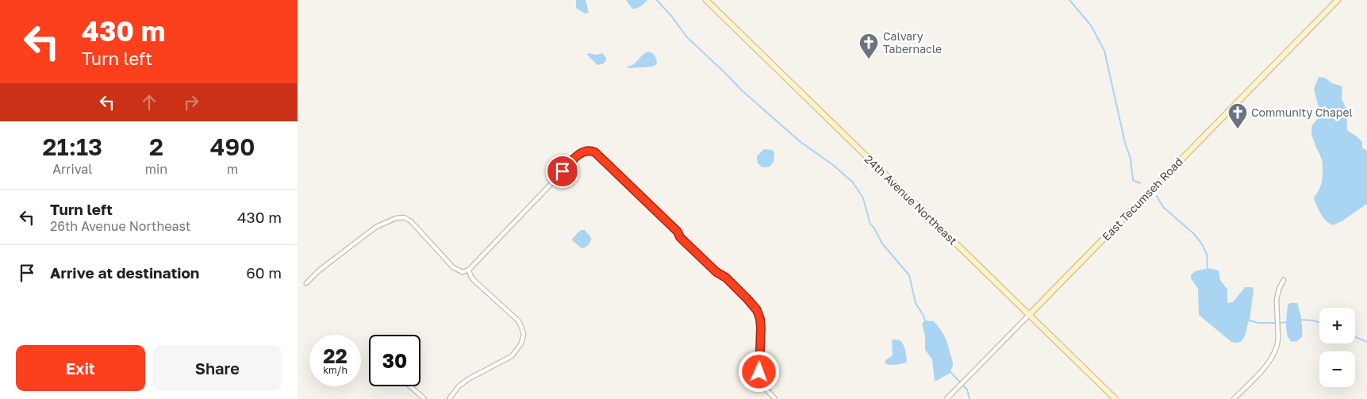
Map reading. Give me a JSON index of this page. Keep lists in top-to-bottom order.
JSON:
{
  "streets": {
    "street": ["East Tecumseh Road", "24th Avenue Northeast"]
  },
  "crossings": [
    ["East Tecumseh Road", "24th Avenue Northeast"]
  ],
  "places": {
    "church": ["Calvary Tabernacle", "Community Chapel"]
  },
  "page": {
    "turn": ["430 m", "Turn left"],
    "eta": [
      "21:13",
      "Arrival",
      "2",
      "min",
      "490",
      "m"
    ],
    "list": [
      {
        "name": "Turn left",
        "note": "26th Avenue Northeast",
        "value": "430 m"
      },
      {
        "name": "Arrive at destination",
        "value": "60 m"
      }
    ],
    "map_buttons": ["+", "−"],
    "speed": "22 km/h",
    "limit": "30",
    "buttons": ["Exit", "Share"]
  }
}
